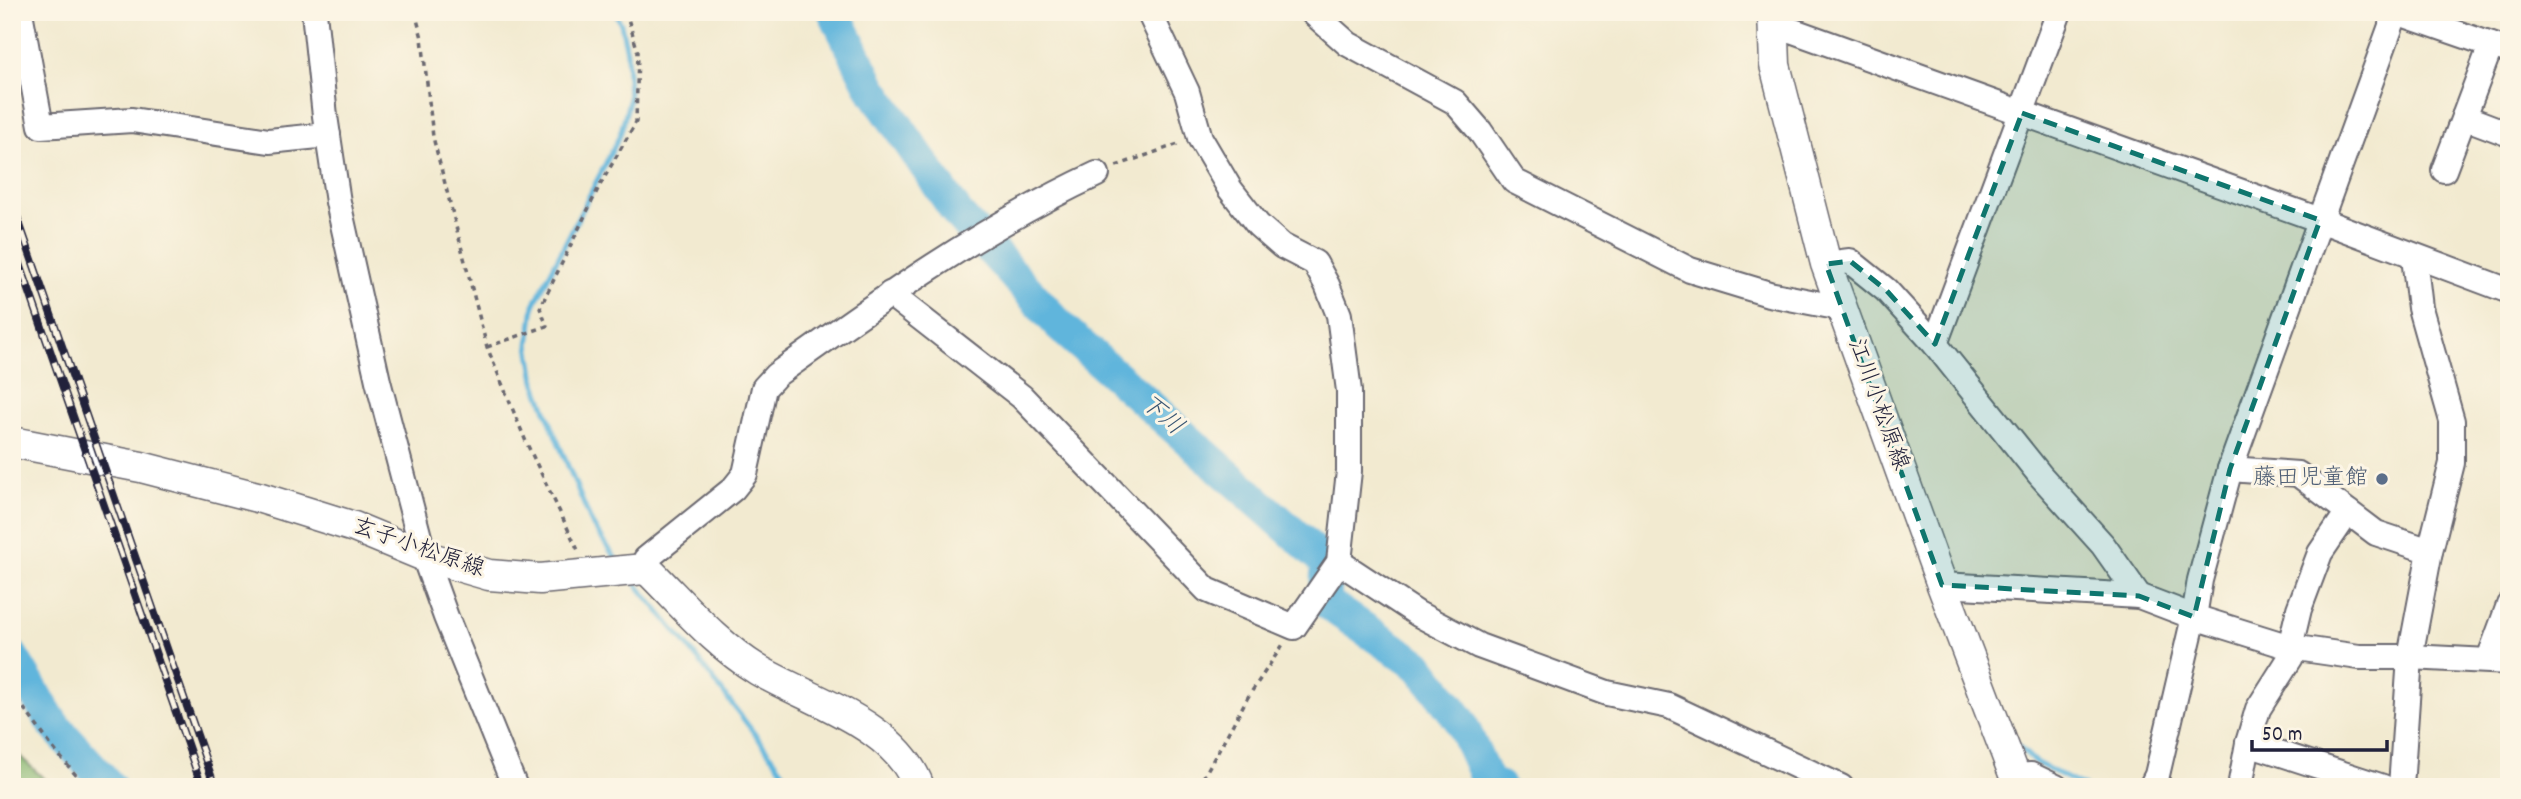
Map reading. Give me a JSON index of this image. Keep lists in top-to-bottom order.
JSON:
{
  "streets": {
    "main road": ["江川小松原線", "玄子小松原線"]
  },
  "water": ["下川"],
  "places": ["藤田児童館"],
  "scale_bar": "50 m"
}
